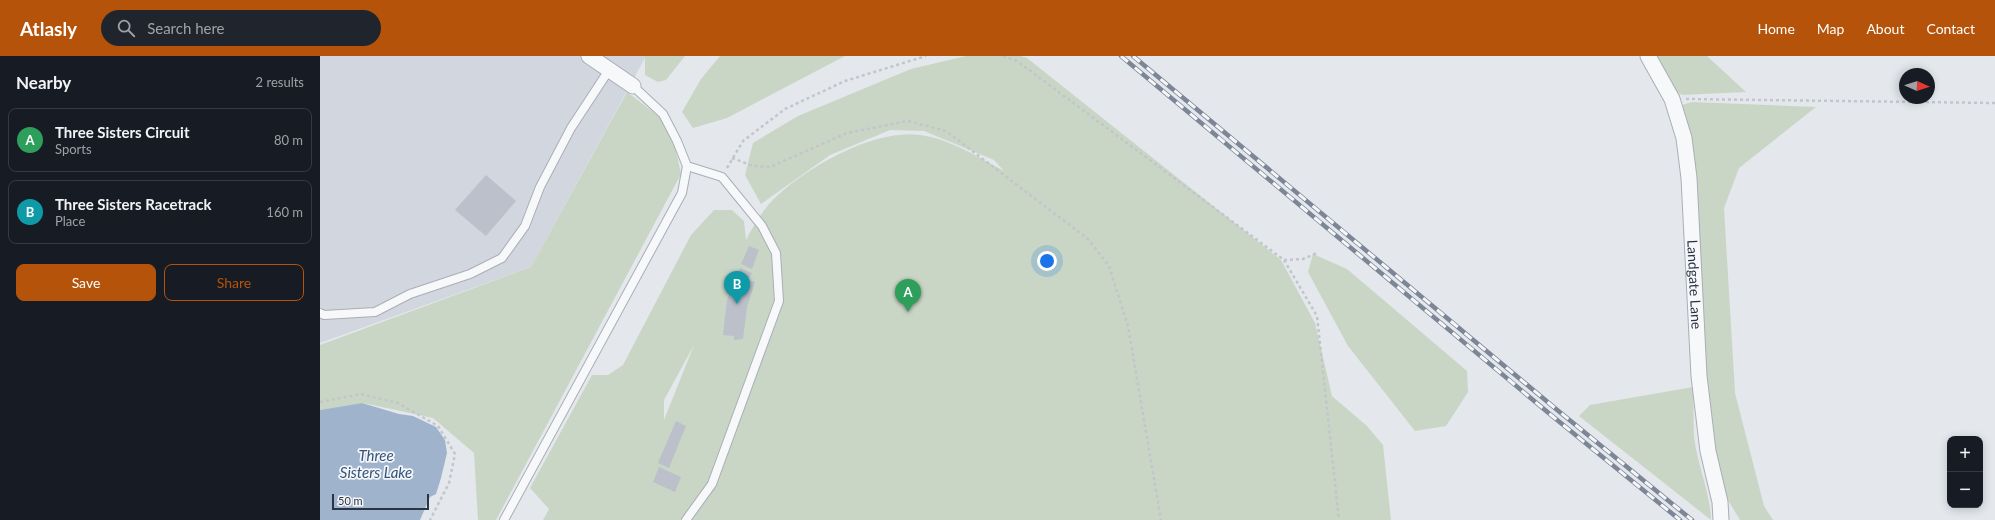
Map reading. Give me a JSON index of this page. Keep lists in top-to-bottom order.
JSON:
{
  "streets": {
    "street": ["Landgate Lane"]
  },
  "water": ["Three Sisters Lake"],
  "scale_bar": "50 m",
  "north": "right",
  "page": {
    "header": "Atlasly",
    "search": "Search here",
    "nav": [
      "Home",
      "Map",
      "About",
      "Contact"
    ],
    "heading": ["Nearby", "2 results"],
    "list": [
      {
        "mark": "A",
        "name": "Three Sisters Circuit",
        "note": "Sports",
        "value": "80 m"
      },
      {
        "mark": "B",
        "name": "Three Sisters Racetrack",
        "note": "Place",
        "value": "160 m"
      }
    ],
    "buttons": ["Save", "Share"],
    "pins": ["B", "A"],
    "map_buttons": ["+", "−"],
    "scale": "50 m"
  }
}
